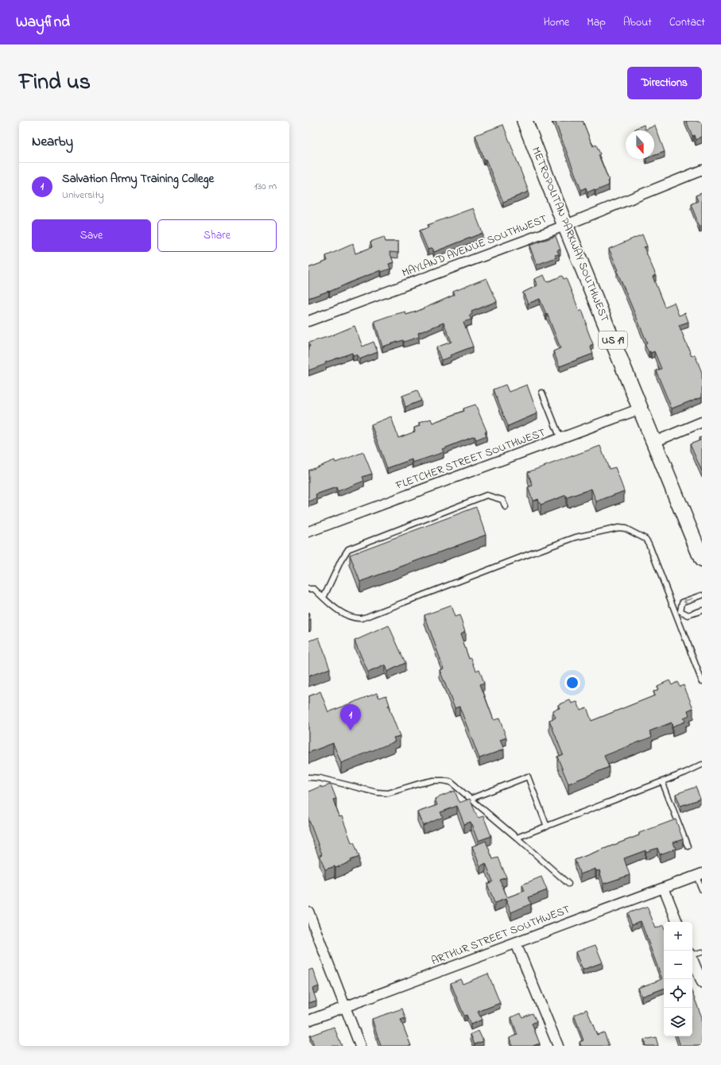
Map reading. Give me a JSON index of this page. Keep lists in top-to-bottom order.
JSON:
{
  "streets": {
    "main road": ["METROPOLITAN PARKWAY SOUTHWEST", "US 19"],
    "street": ["MAYLAND AVENUE SOUTHWEST", "FLETCHER STREET SOUTHWEST", "ARTHUR STREET SOUTHWEST"]
  },
  "crossings": [
    ["METROPOLITAN PARKWAY SOUTHWEST", "MAYLAND AVENUE SOUTHWEST"],
    ["METROPOLITAN PARKWAY SOUTHWEST", "FLETCHER STREET SOUTHWEST"]
  ],
  "north": "bottom",
  "page": {
    "header": "Wayfind",
    "nav": [
      "Home",
      "Map",
      "About",
      "Contact"
    ],
    "title": "Find us",
    "buttons": [
      "Directions",
      ["Save", "Share"]
    ],
    "heading": "Nearby",
    "list": [
      {
        "mark": "1",
        "name": "Salvation Army Training College",
        "note": "University",
        "value": "130 m"
      }
    ],
    "pins": "1",
    "map_buttons": ["+", "−"]
  }
}
